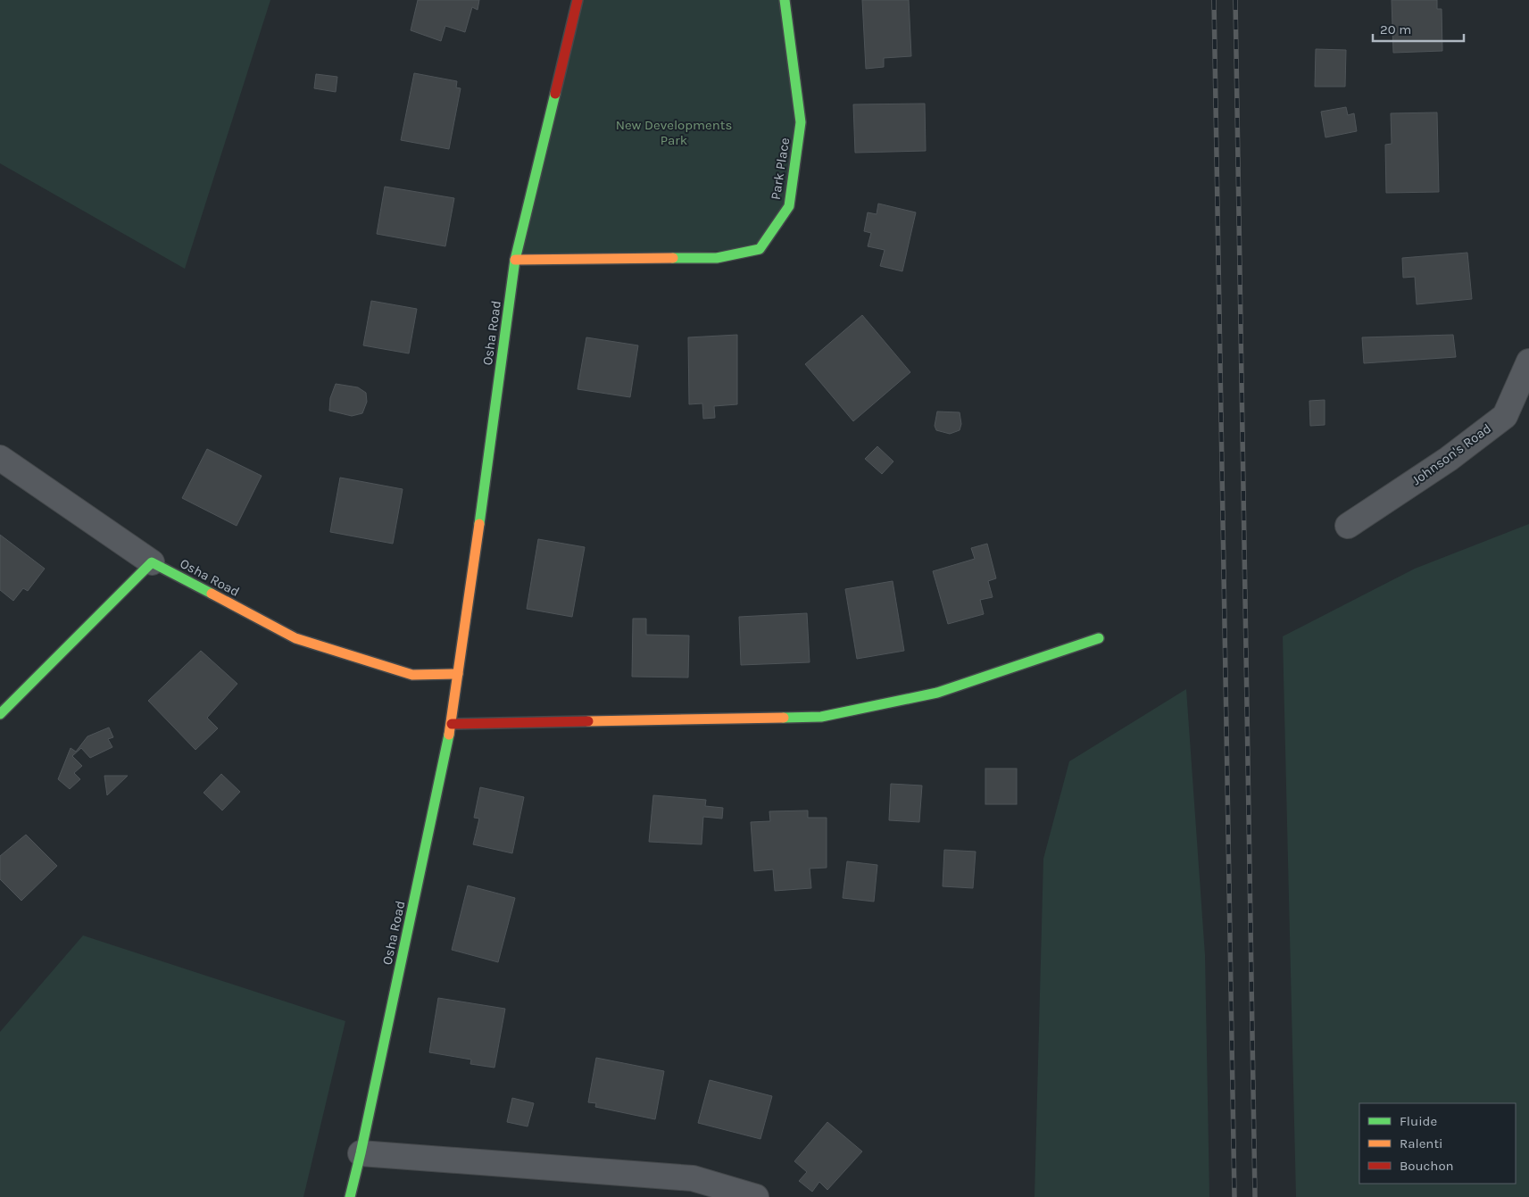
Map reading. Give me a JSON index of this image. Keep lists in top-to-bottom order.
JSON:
{
  "streets": {
    "street": ["Park Place", "Osha Road", "Johnson's Road"]
  },
  "crossings": [
    ["Park Place", "Osha Road"]
  ],
  "parks": ["New Developments Park"],
  "legend": ["Fluide", "Ralenti", "Bouchon"],
  "scale_bar": "20 m"
}
